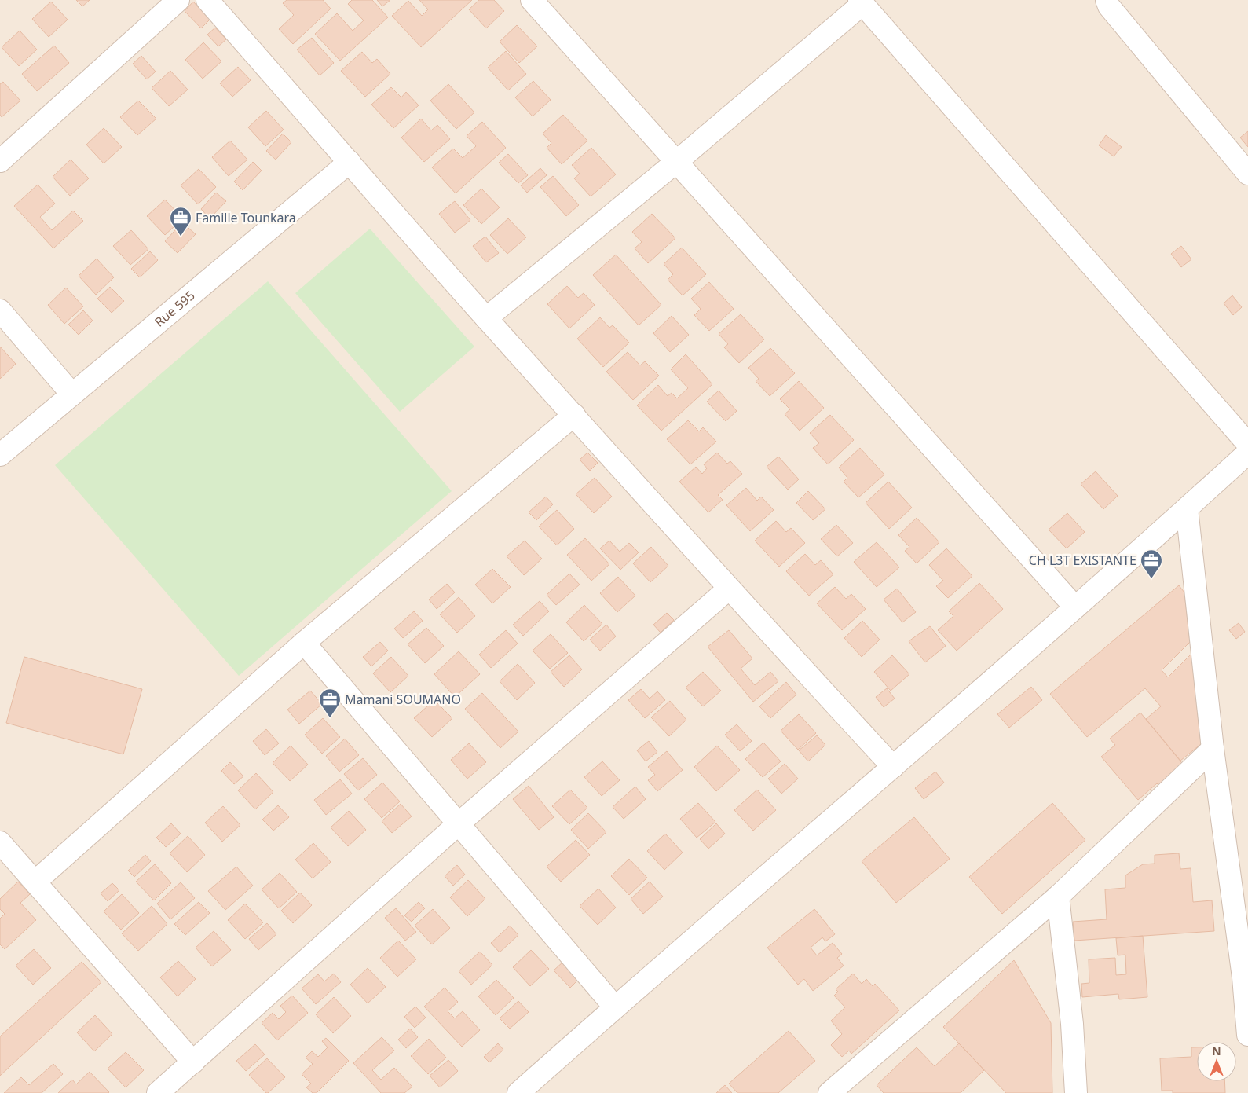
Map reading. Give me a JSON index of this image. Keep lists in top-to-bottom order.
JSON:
{
  "streets": {
    "street": ["Rue 595"]
  },
  "places": {
    "office": ["Famille Tounkara", "CH L3T EXISTANTE", "Mamani SOUMANO"]
  },
  "north": "top"
}
